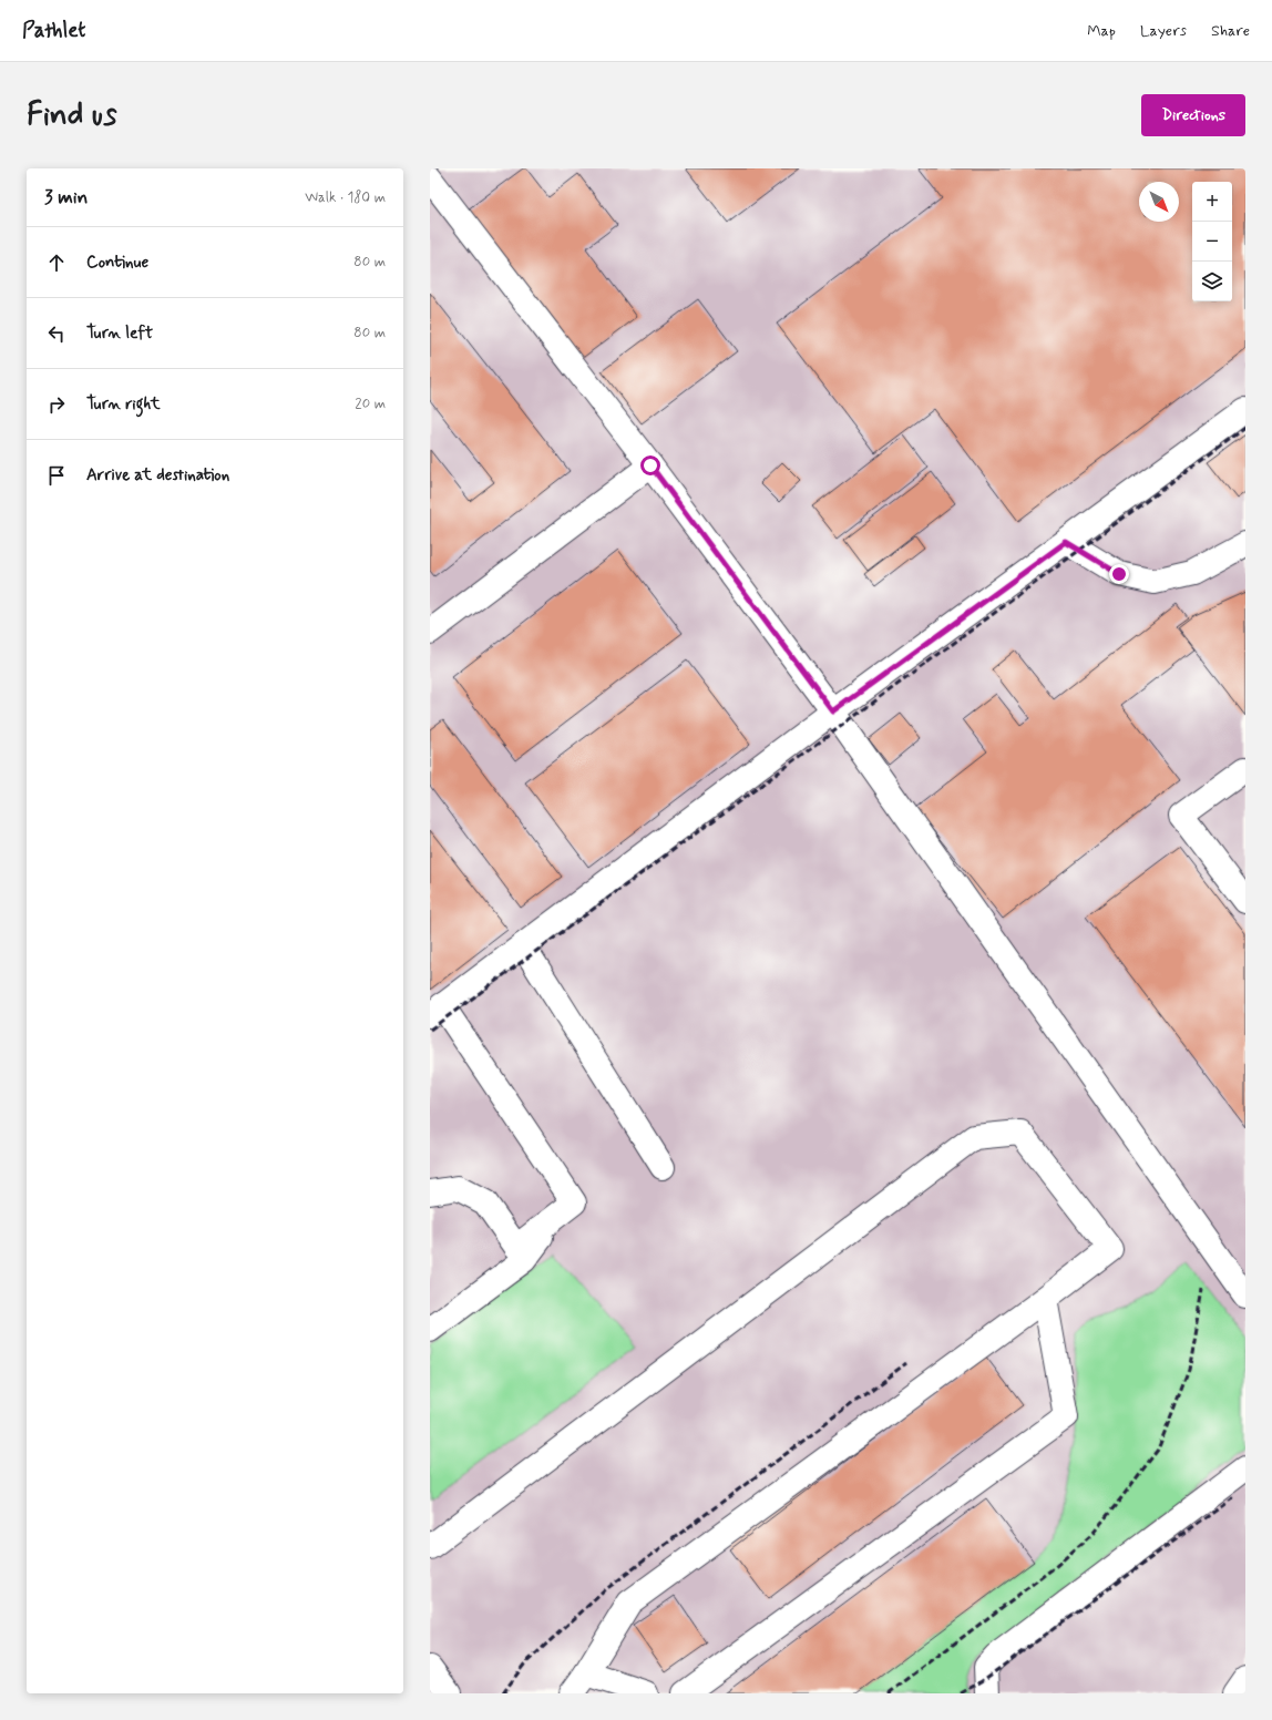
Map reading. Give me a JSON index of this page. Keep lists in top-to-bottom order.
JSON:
{
  "north": "bottom right",
  "page": {
    "header": "Pathlet",
    "nav": ["Map", "Layers", "Share"],
    "buttons": "Directions",
    "title": "Find us",
    "heading": ["3 min", "Walk · 180 m"],
    "map_buttons": ["+", "−"],
    "list": [
      ["Continue", "80 m"],
      ["Turn left", "80 m"],
      ["Turn right", "20 m"],
      "Arrive at destination"
    ]
  }
}
